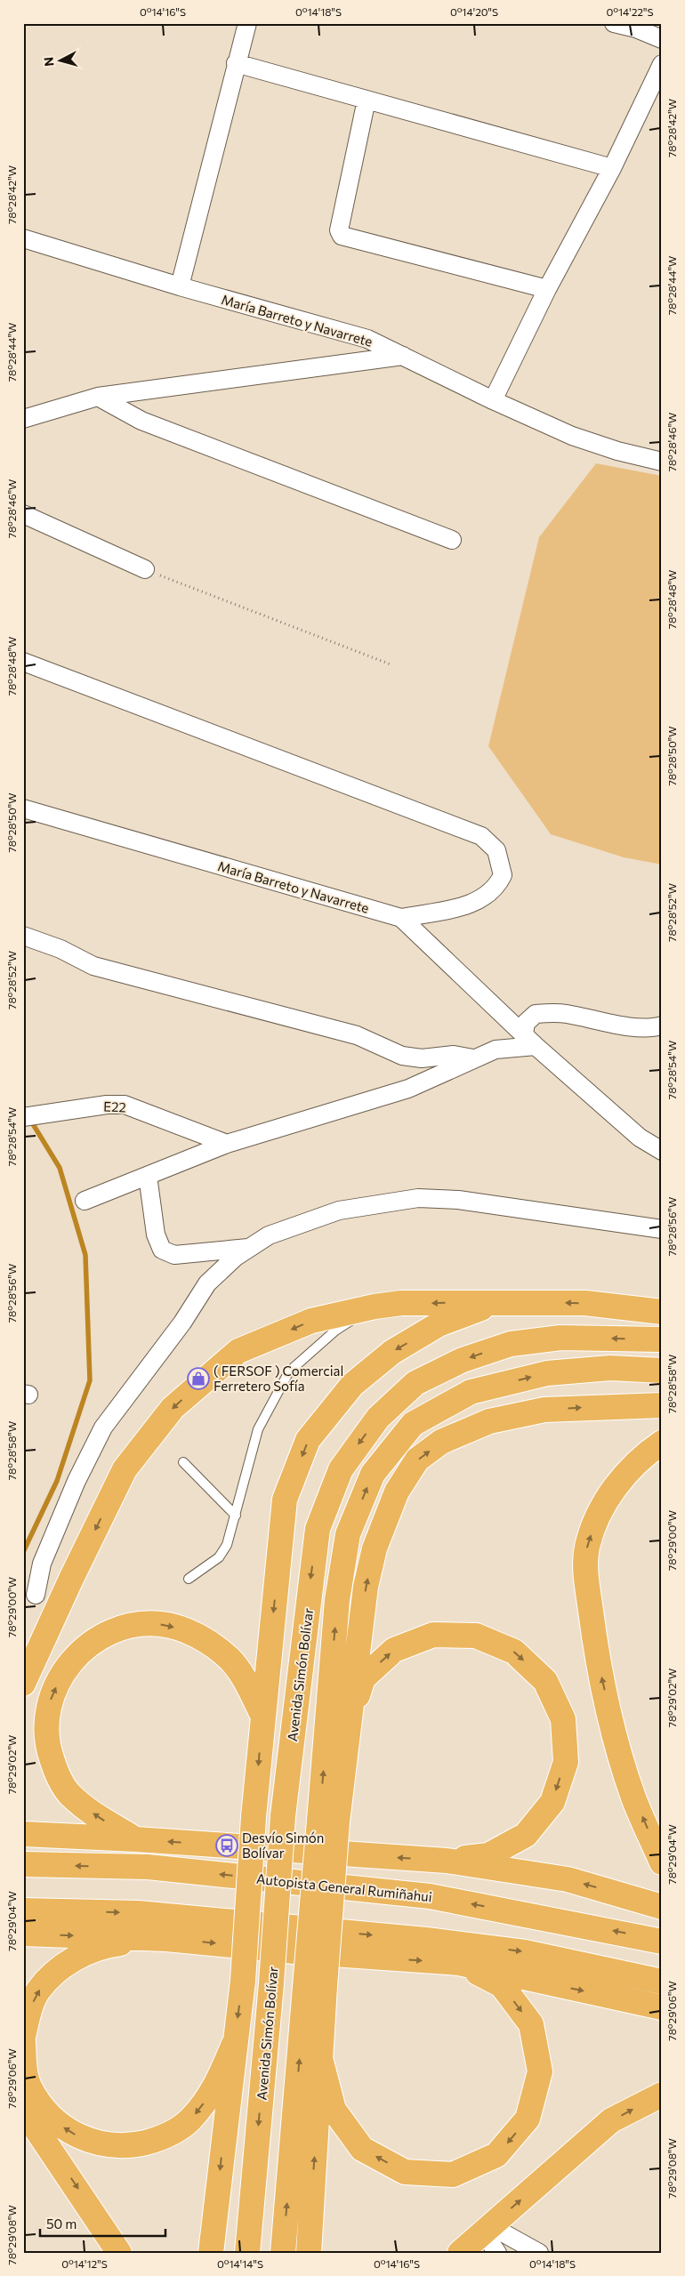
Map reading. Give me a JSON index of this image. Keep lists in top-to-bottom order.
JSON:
{
  "streets": {
    "highway": ["Avenida Simón Bolívar", "Autopista General Rumiñahui"],
    "street": ["María Barreto y Navarrete", "E22"]
  },
  "places": {
    "shop": ["( FERSOF ) Comercial Ferretero Sofía"],
    "bus stop": ["Desvío Simón Bolívar"]
  },
  "scale_bar": "50 m",
  "north": "left",
  "coordinates": [
    "0°14'16\"S",
    "0°14'18\"S",
    "0°14'20\"S",
    "0°14'22\"S",
    "78°28'42\"W",
    "78°28'44\"W",
    "78°28'46\"W",
    "78°28'48\"W",
    "78°28'50\"W",
    "78°28'52\"W",
    "78°28'54\"W",
    "78°28'56\"W",
    "78°28'58\"W",
    "78°29'00\"W",
    "78°29'02\"W",
    "78°29'04\"W",
    "78°29'06\"W",
    "78°29'08\"W",
    "0°14'12\"S",
    "0°14'14\"S"
  ]
}
